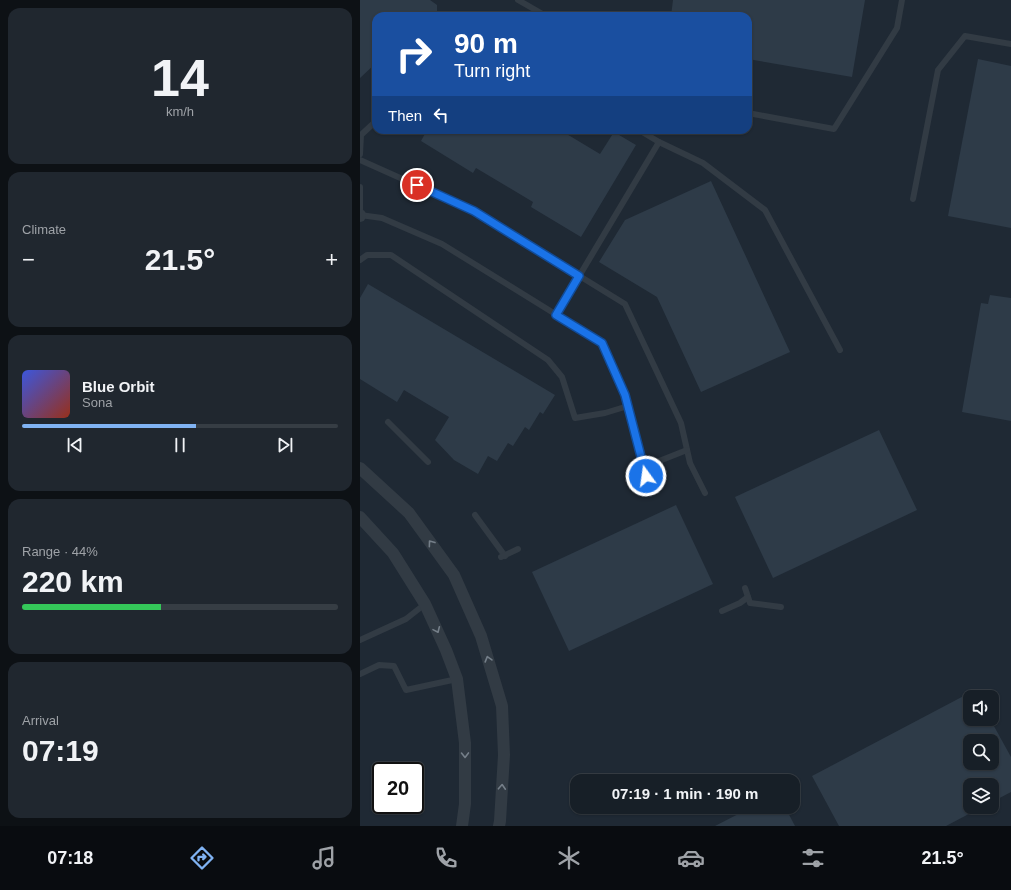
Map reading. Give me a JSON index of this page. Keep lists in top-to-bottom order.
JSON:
{
  "page": {
    "tile": [
      ["14", "km/h"],
      "Climate",
      ["Range · 44%", "220 km"],
      ["Arrival", "07:19"]
    ],
    "turn": ["90 m", "Turn right"],
    "then": "Then",
    "heat": ["−", "21.5°", "+"],
    "song": ["Blue Orbit", "Sona"],
    "limit": "20",
    "trip": "07:19 · 1 min · 190 m",
    "tabs": ["07:18", "21.5°"]
  }
}
